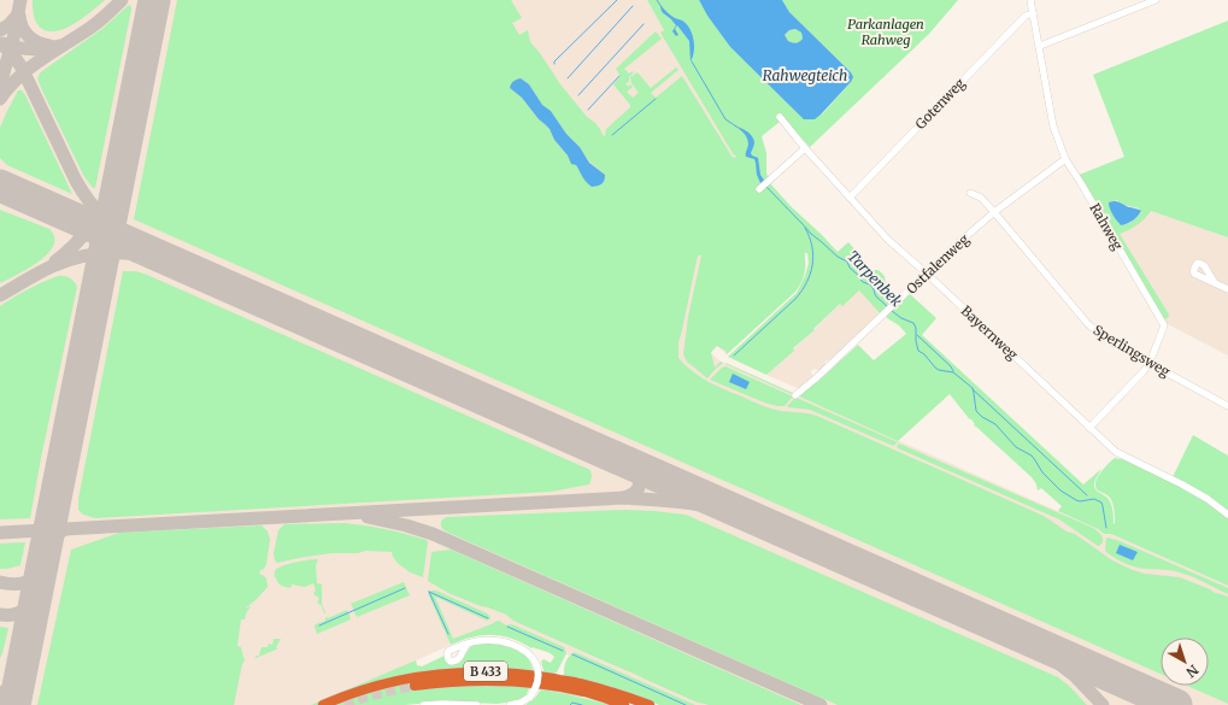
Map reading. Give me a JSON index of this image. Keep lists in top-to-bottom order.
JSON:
{
  "streets": {
    "highway": ["B 433"],
    "street": [
      "Gotenweg",
      "Rahweg",
      "Ostfalenweg",
      "Bayernweg",
      "Sperlingsweg"
    ]
  },
  "crossings": [
    ["Gotenweg", "Rahweg"],
    ["Gotenweg", "Bayernweg"],
    ["Rahweg", "Ostfalenweg"],
    ["Rahweg", "Bayernweg"],
    ["Rahweg", "Sperlingsweg"],
    ["Ostfalenweg", "Bayernweg"],
    ["Ostfalenweg", "Sperlingsweg"]
  ],
  "water": ["Rahwegteich", "Tarpenbek"],
  "parks": ["Parkanlagen Rahweg"],
  "north": "bottom right"
}
